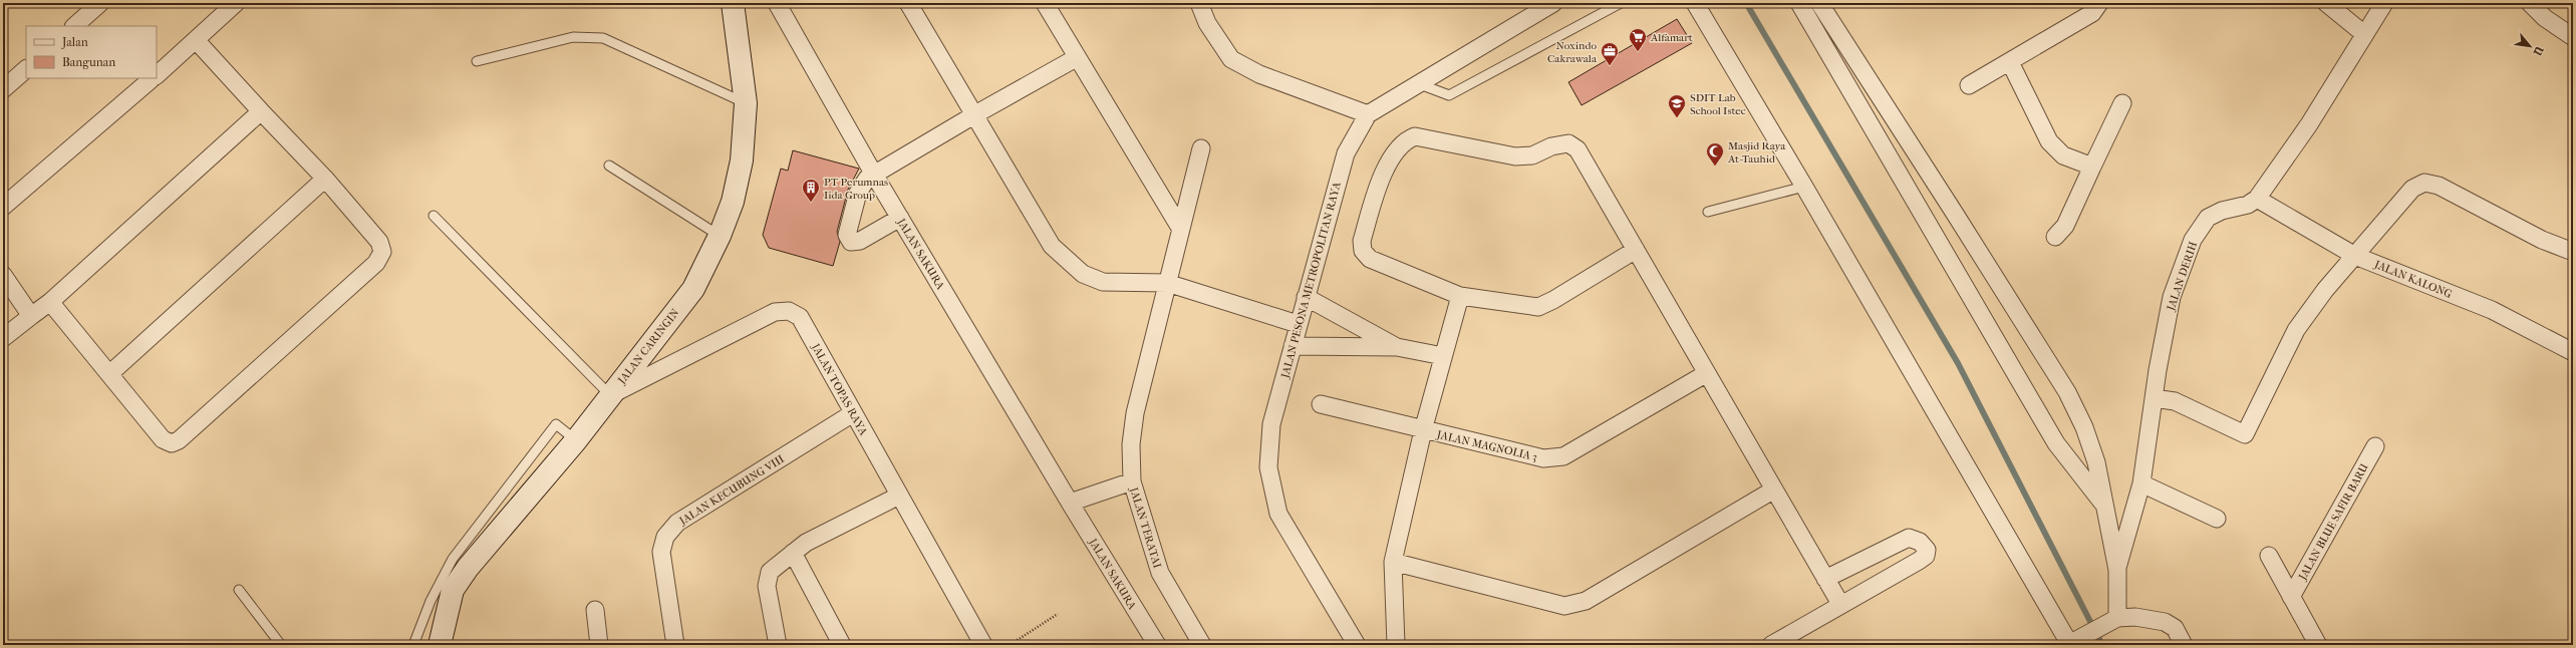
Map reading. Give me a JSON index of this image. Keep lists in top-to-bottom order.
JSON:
{
  "streets": {
    "main road": ["JALAN CARINGIN"],
    "street": [
      "JALAN SAKURA",
      "JALAN DERIH",
      "JALAN KALONG",
      "JALAN PESONA METROPOLITAN RAYA",
      "JALAN TOPAS RAYA",
      "JALAN MAGNOLIA 3",
      "JALAN KECUBUNG VIII",
      "JALAN BLUE SAFIR BARU",
      "JALAN TERATAI"
    ]
  },
  "crossings": [
    ["JALAN DERIH", "JALAN KALONG"],
    ["JALAN CARINGIN", "JALAN TOPAS RAYA"],
    ["JALAN TOPAS RAYA", "JALAN KECUBUNG VIII"]
  ],
  "places": {
    "supermarket": ["Alfamart"],
    "office": ["Noxindo Cakrawala"],
    "school or university": ["SDIT Lab School Istec"],
    "mosque": ["Masjid Raya At-Tauhid"],
    "building": ["PT Perumnas Iida Group"]
  },
  "legend": ["Jalan", "Bangunan"],
  "north": "bottom right"
}
